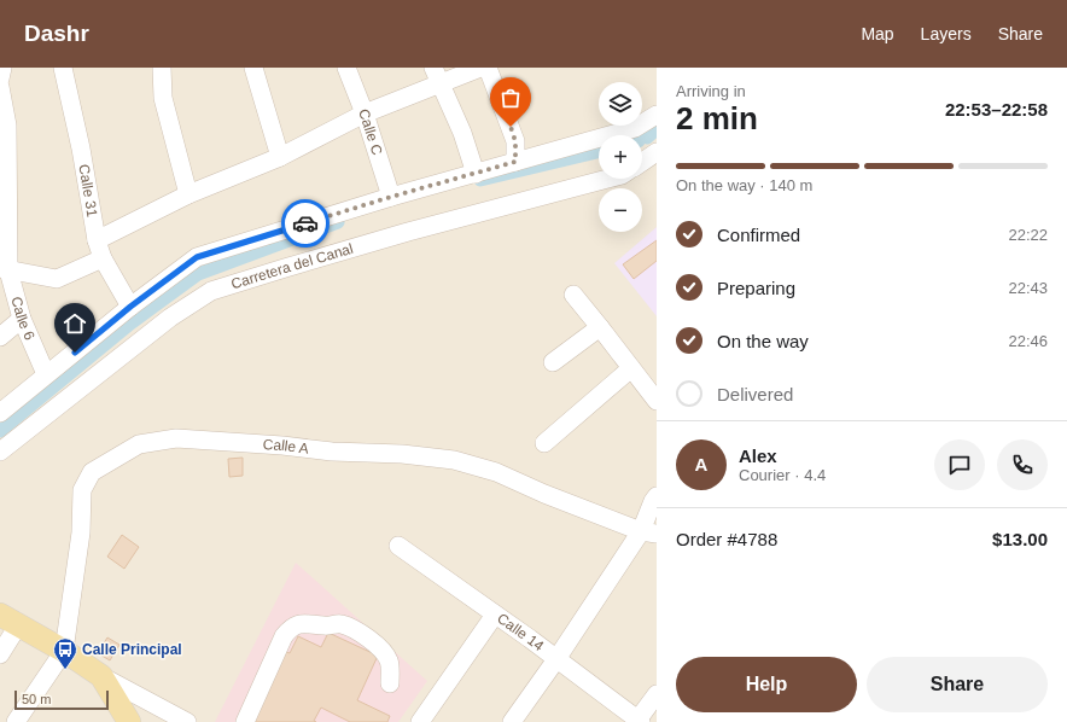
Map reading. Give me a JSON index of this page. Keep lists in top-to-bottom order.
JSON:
{
  "streets": {
    "street": [
      "Calle C",
      "Calle 31",
      "Carretera del Canal",
      "Calle 6",
      "Calle A",
      "Calle 14"
    ]
  },
  "places": {
    "bus stop": ["Calle Principal"]
  },
  "scale_bar": "50 m",
  "page": {
    "header": "Dashr",
    "nav": ["Map", "Layers", "Share"],
    "heading": ["2 min", "Arriving in", "22:53–22:58"],
    "panel": [
      "Alex",
      "Courier · 4.4",
      "Order #4788",
      "$13.00"
    ],
    "map_buttons": ["+", "−"],
    "bar": "On the way · 140 m",
    "list": [
      ["Confirmed", "22:22"],
      ["Preparing", "22:43"],
      ["On the way", "22:46"],
      "Delivered"
    ],
    "round": "A",
    "buttons": ["Help", "Share"],
    "scale": "50 m"
  }
}
